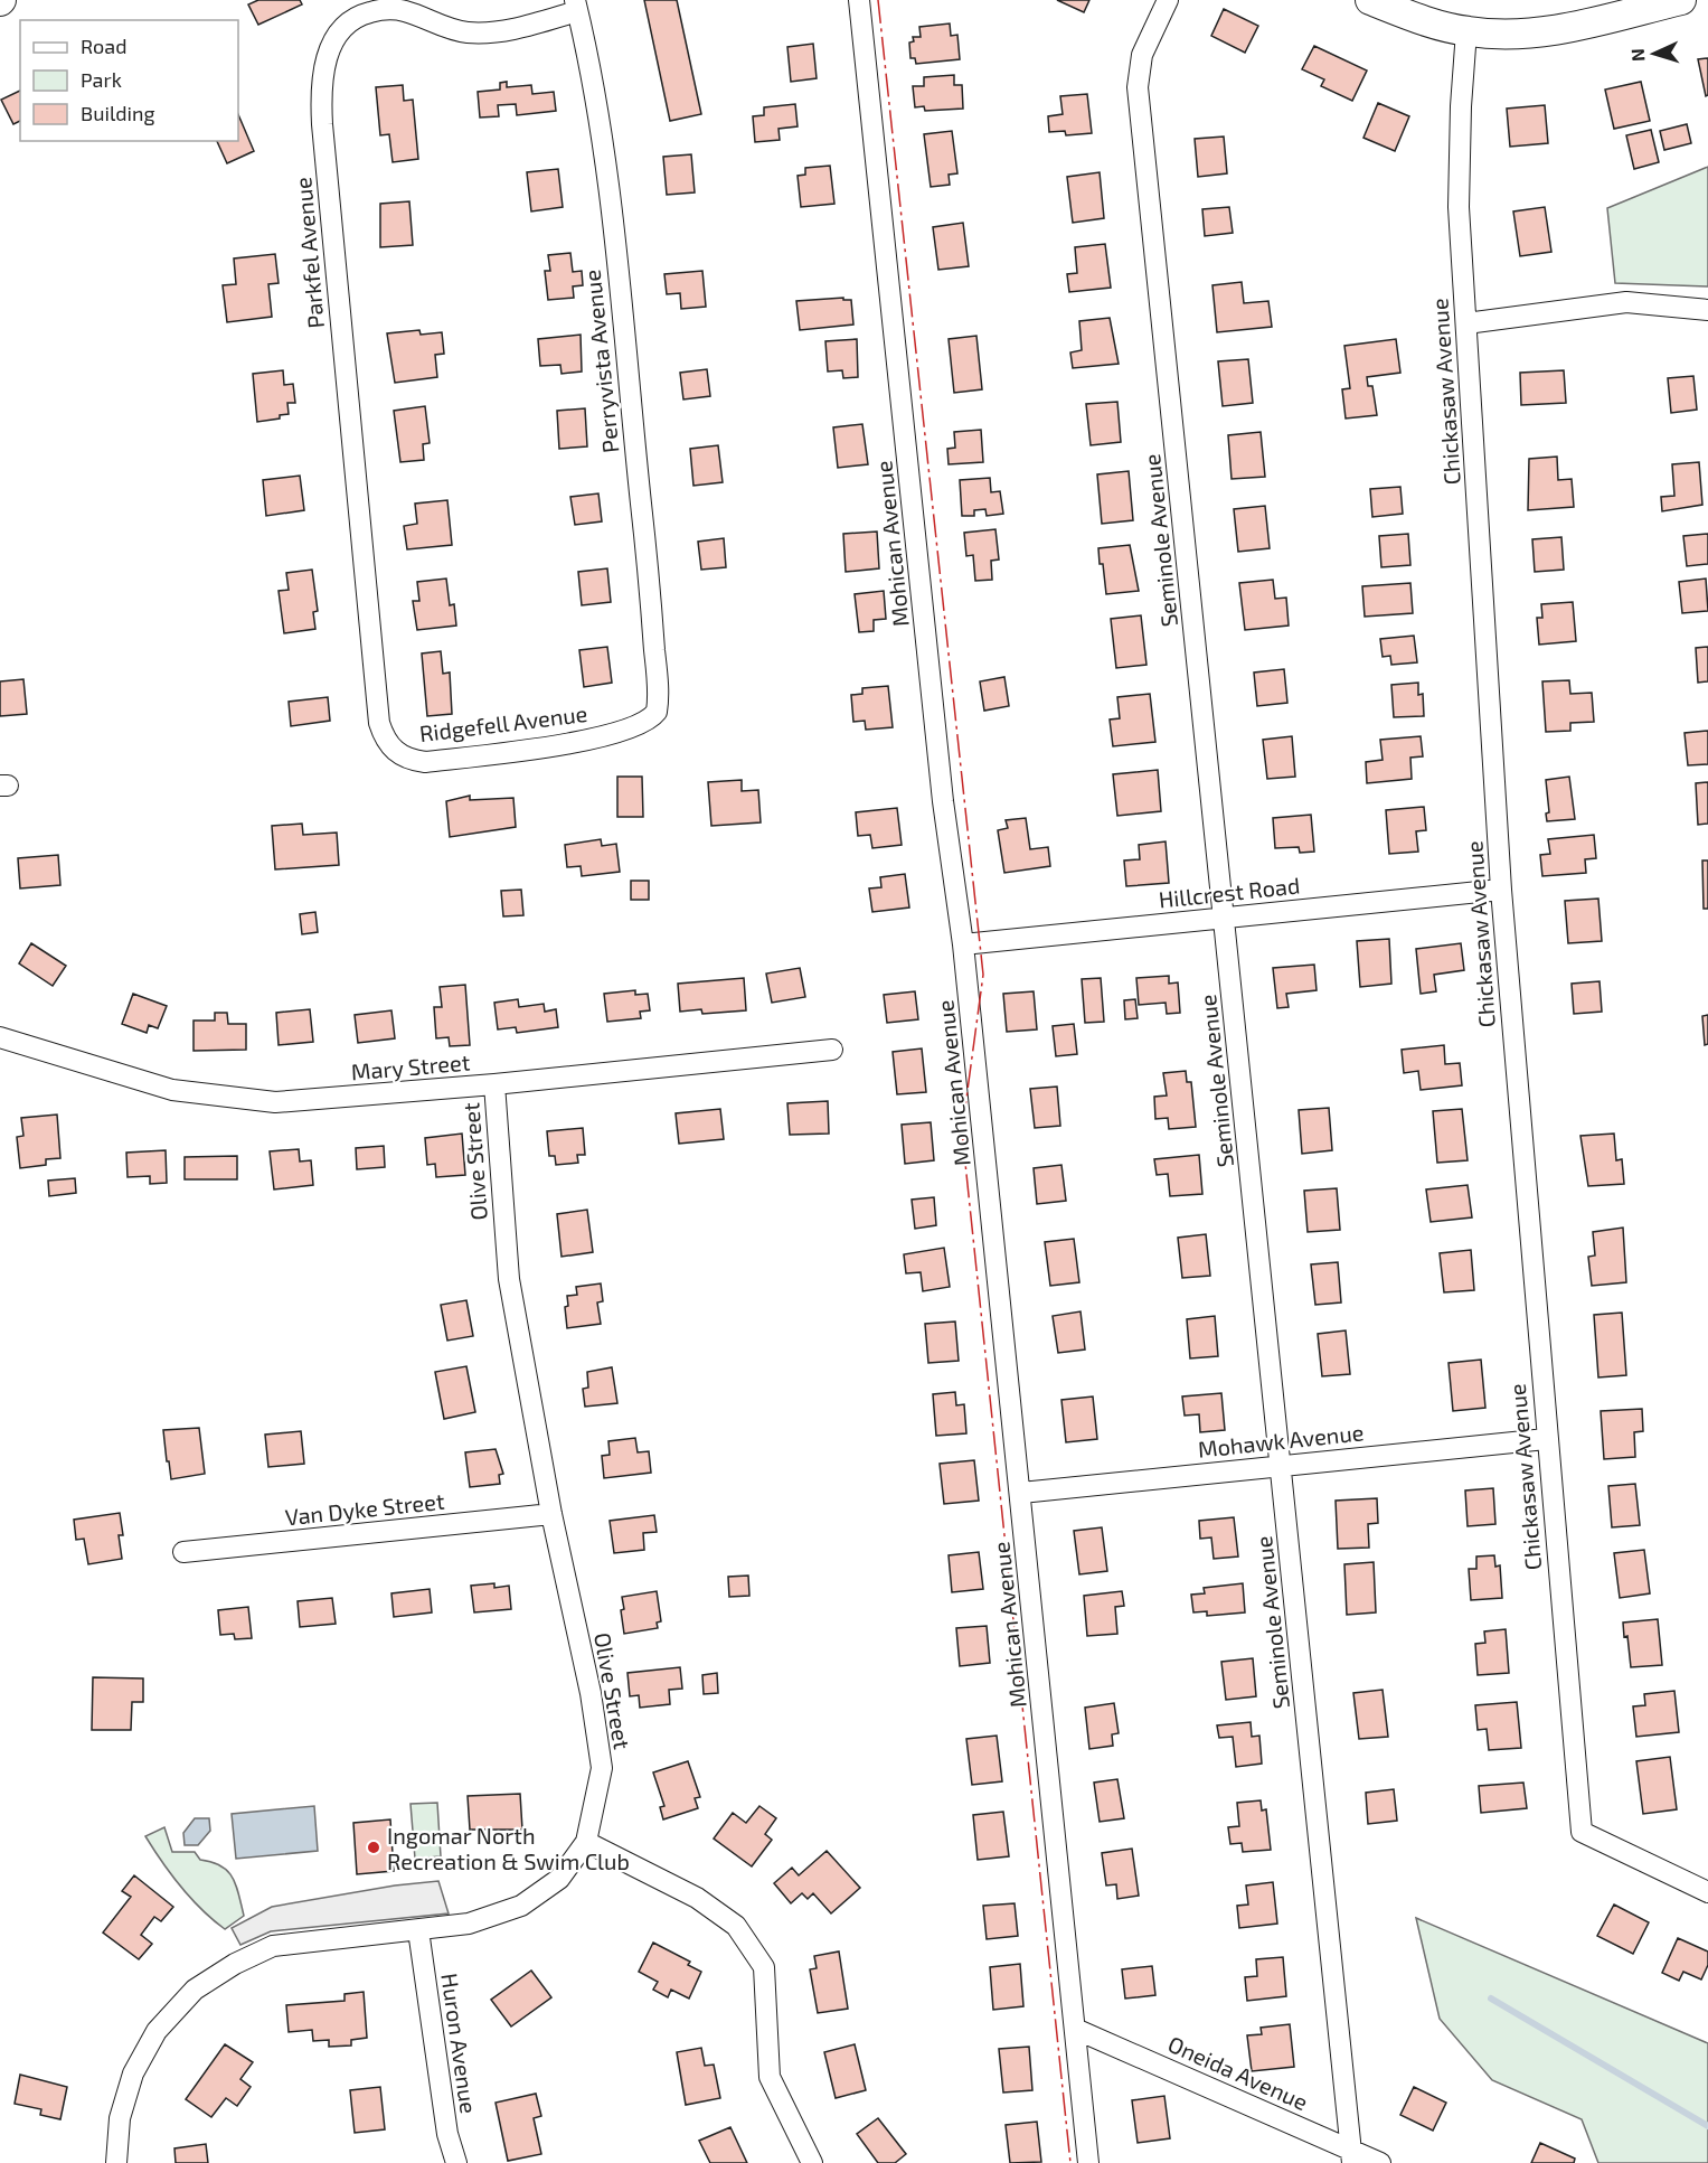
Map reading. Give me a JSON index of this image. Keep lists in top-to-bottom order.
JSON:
{
  "streets": {
    "street": [
      "Parkfel Avenue",
      "Perryvista Avenue",
      "Chickasaw Avenue",
      "Seminole Avenue",
      "Mohican Avenue",
      "Ridgefell Avenue",
      "Hillcrest Road",
      "Mary Street",
      "Olive Street",
      "Mohawk Avenue",
      "Van Dyke Street",
      "Huron Avenue",
      "Oneida Avenue"
    ]
  },
  "crossings": [
    ["Parkfel Avenue", "Perryvista Avenue"],
    ["Parkfel Avenue", "Ridgefell Avenue"],
    ["Perryvista Avenue", "Ridgefell Avenue"],
    ["Chickasaw Avenue", "Hillcrest Road"],
    ["Chickasaw Avenue", "Mohawk Avenue"],
    ["Seminole Avenue", "Hillcrest Road"],
    ["Seminole Avenue", "Mohawk Avenue"],
    ["Seminole Avenue", "Oneida Avenue"],
    ["Mohican Avenue", "Hillcrest Road"],
    ["Mohican Avenue", "Mohawk Avenue"],
    ["Mohican Avenue", "Oneida Avenue"],
    ["Mary Street", "Olive Street"],
    ["Olive Street", "Van Dyke Street"],
    ["Olive Street", "Huron Avenue"]
  ],
  "places": ["Ingomar North Recreation & Swim Club"],
  "legend": ["Road", "Park", "Building"],
  "north": "left"
}
